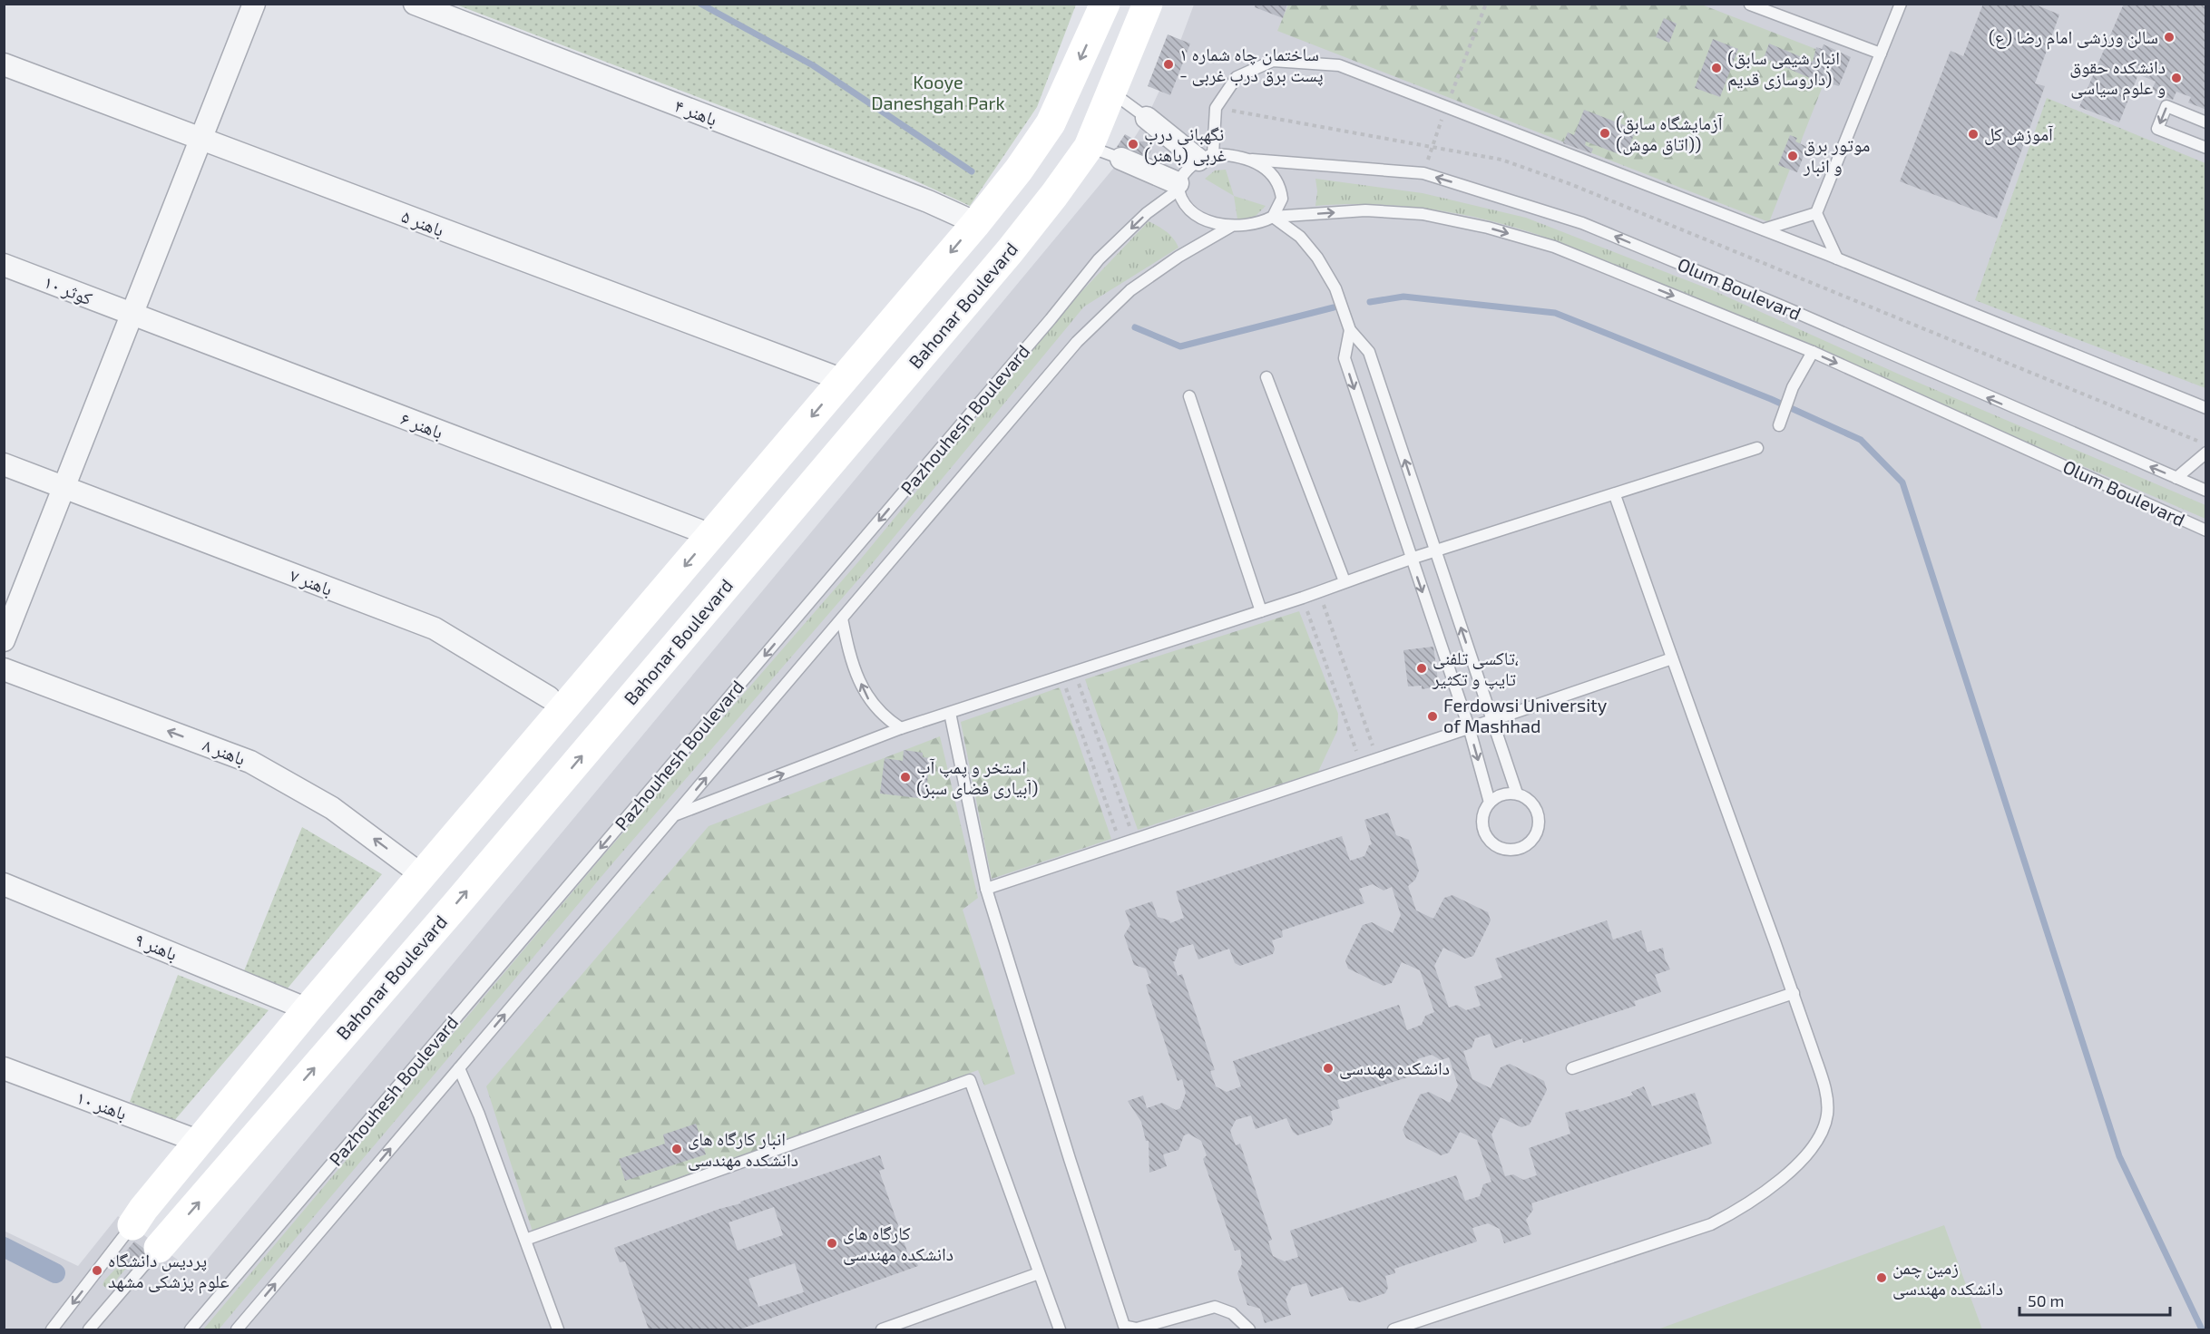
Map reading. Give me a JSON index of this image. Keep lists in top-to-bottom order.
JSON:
{
  "streets": {
    "street": [
      "باهنر ۴",
      "باهنر ۵",
      "کوثر ۱۰",
      "Bahonar Boulevard",
      "باهنر ۶",
      "باهنر ۷",
      "باهنر ۸",
      "باهنر ۹",
      "باهنر ۱۰"
    ],
    "lane": ["Olum Boulevard", "Pazhouhesh Boulevard"]
  },
  "crossings": [
    ["Olum Boulevard", "Pazhouhesh Boulevard"],
    ["کوثر ۱۰", "باهنر ۶"]
  ],
  "one_way": ["باهنر ۸"],
  "parks": ["Kooye Daneshgah Park"],
  "places": [
    "سالن ورزشی امام رضا (ع)",
    "ساختمان چاه شماره ۱ - پست برق درب غربی",
    "(انبار شیمی سابق داروسازی قدیم)",
    "دانشکده حقوق و علوم سیاسی",
    "(آزمایشگاه سابق (اتاق موش))",
    "آموزش کل",
    "نگهبانی درب غربی (باهنر)",
    "موتور برق و انبار",
    "تاکسی تلفنی، تایپ و تکثیر",
    "Ferdowsi University of Mashhad",
    "استخر و پمپ آب (آبیاری فضای سبز)",
    "دانشکده مهندسی",
    "انبار کارگاه های دانشکده مهندسی",
    "کارگاه های دانشکده مهندسی",
    "پردیس دانشگاه علوم پزشکی مشهد",
    "زمین چمن دانشکده مهندسی"
  ],
  "scale_bar": "50 m"
}
